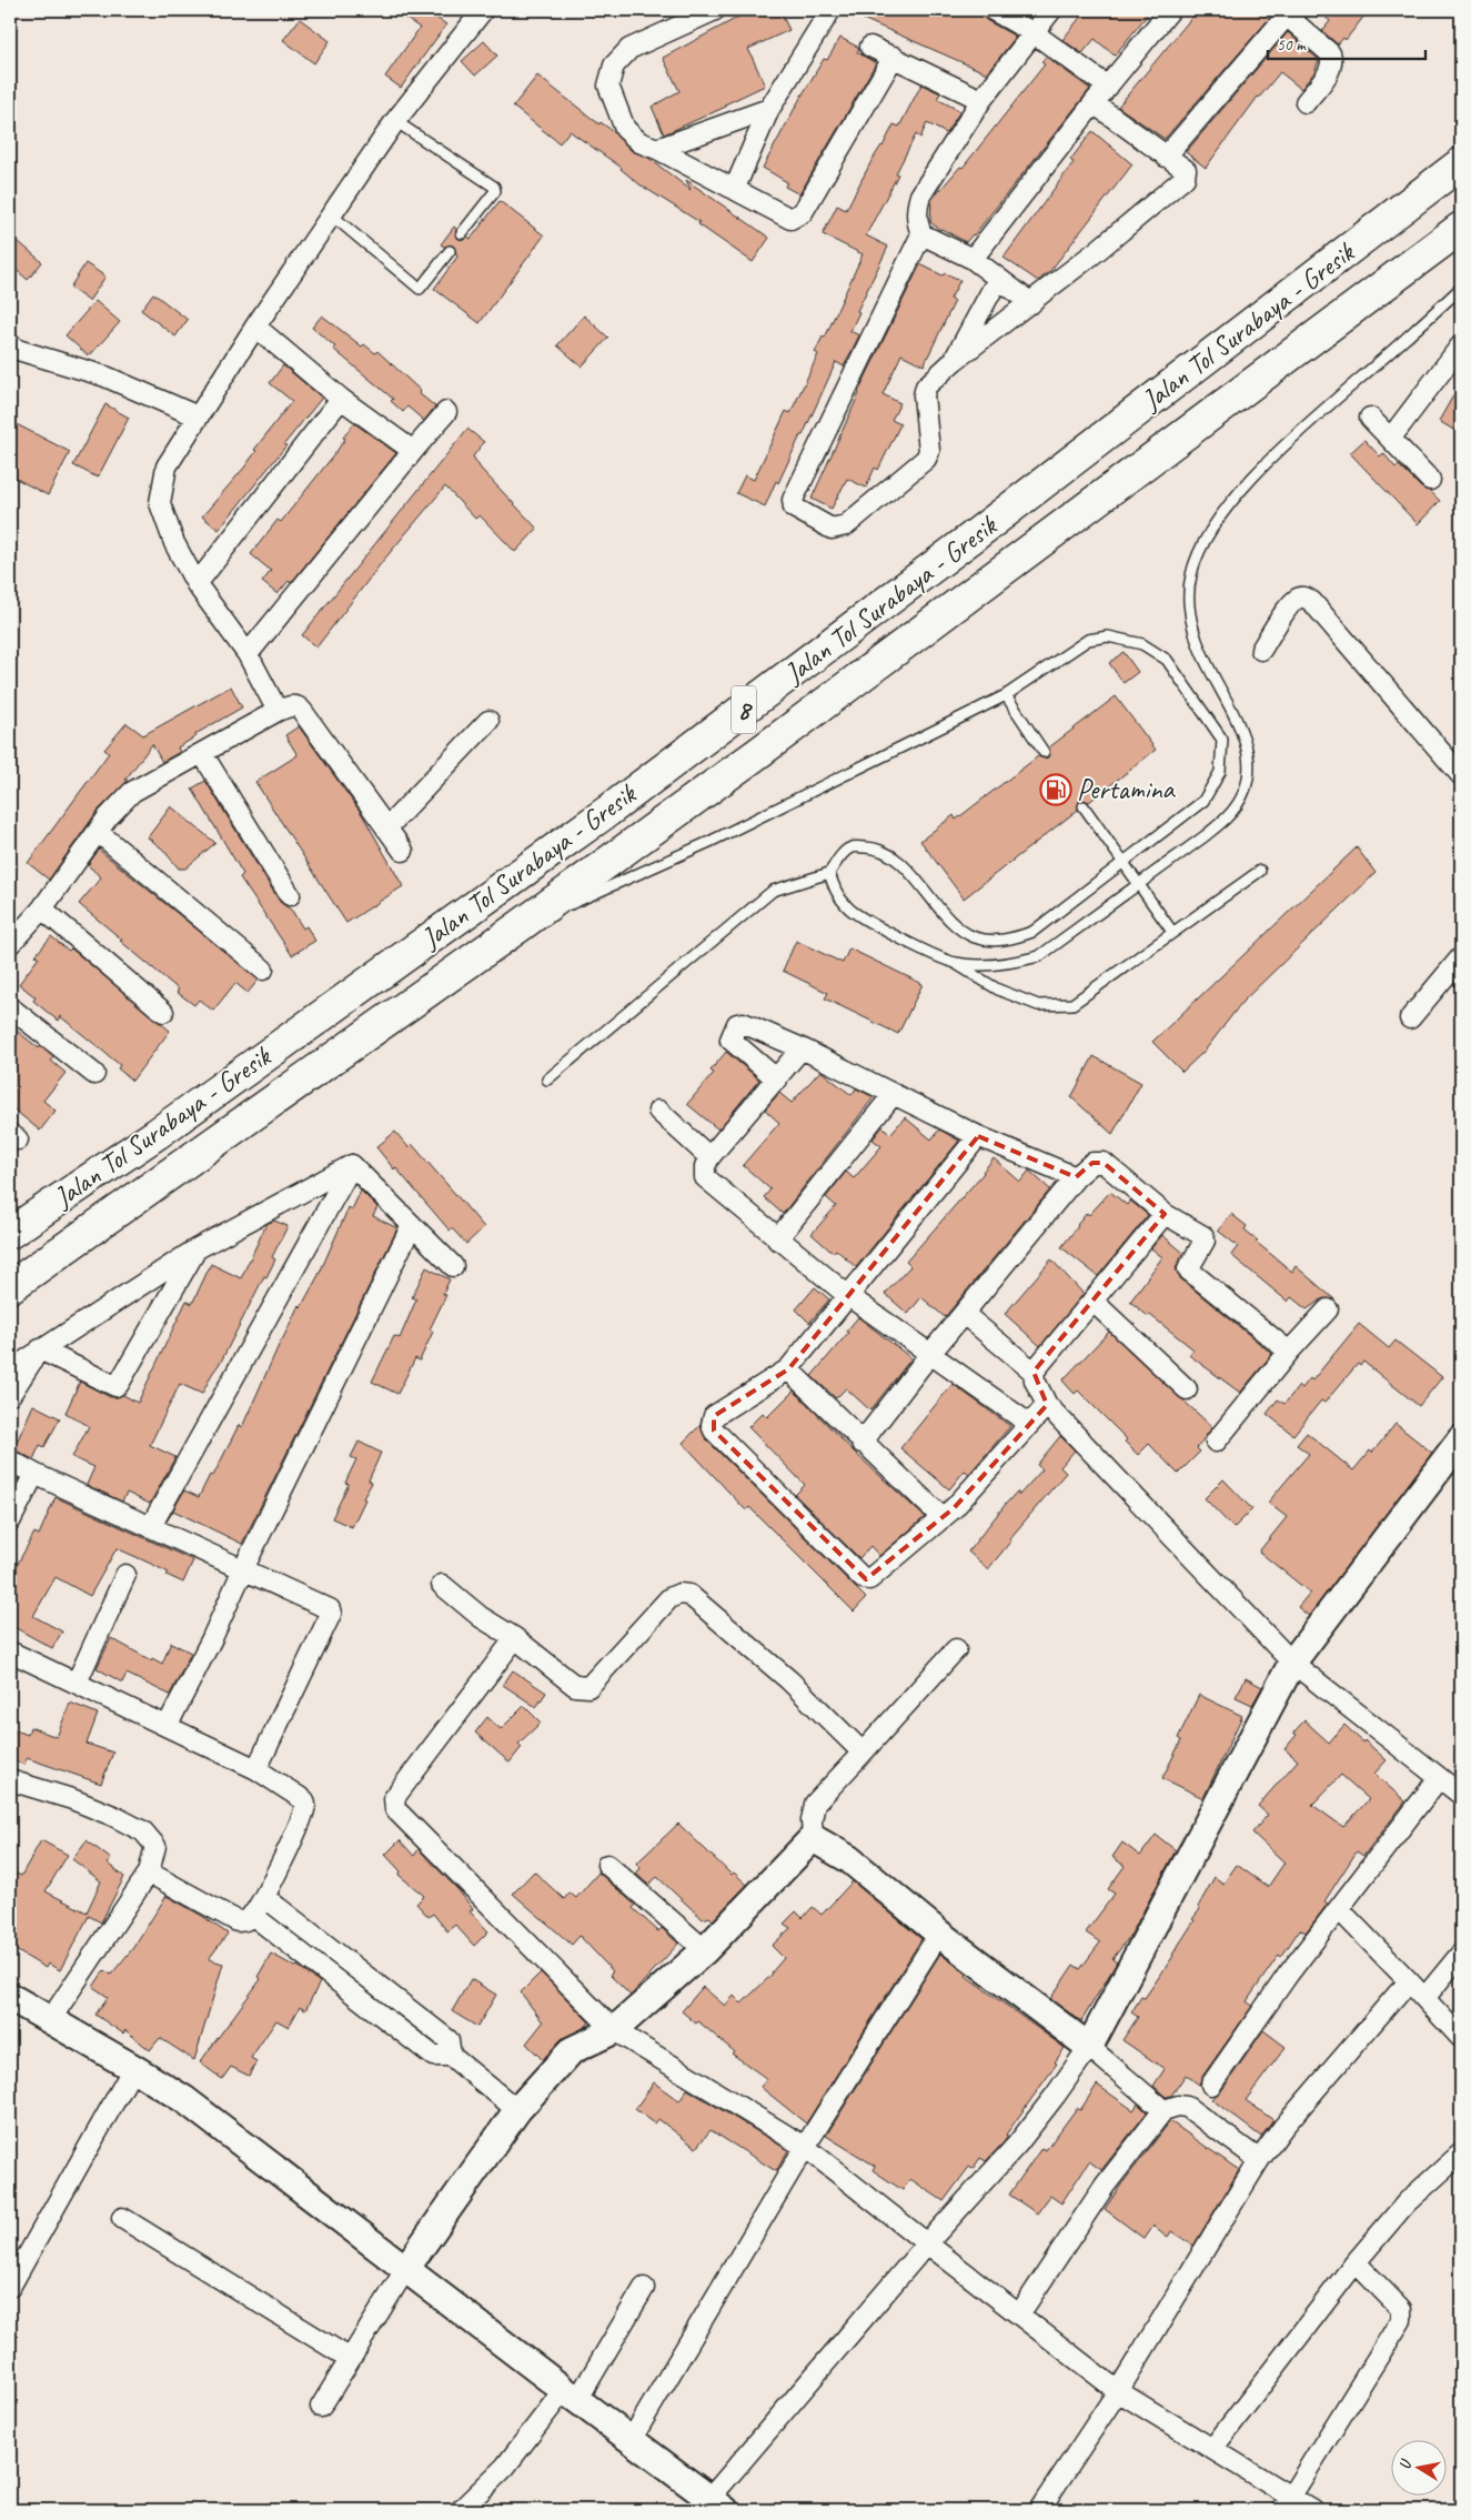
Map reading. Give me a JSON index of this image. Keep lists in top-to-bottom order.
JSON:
{
  "streets": {
    "highway": ["Jalan Tol Surabaya - Gresik", "8"]
  },
  "places": {
    "fuel station": ["Pertamina"]
  },
  "scale_bar": "50 m",
  "north": "left"
}
